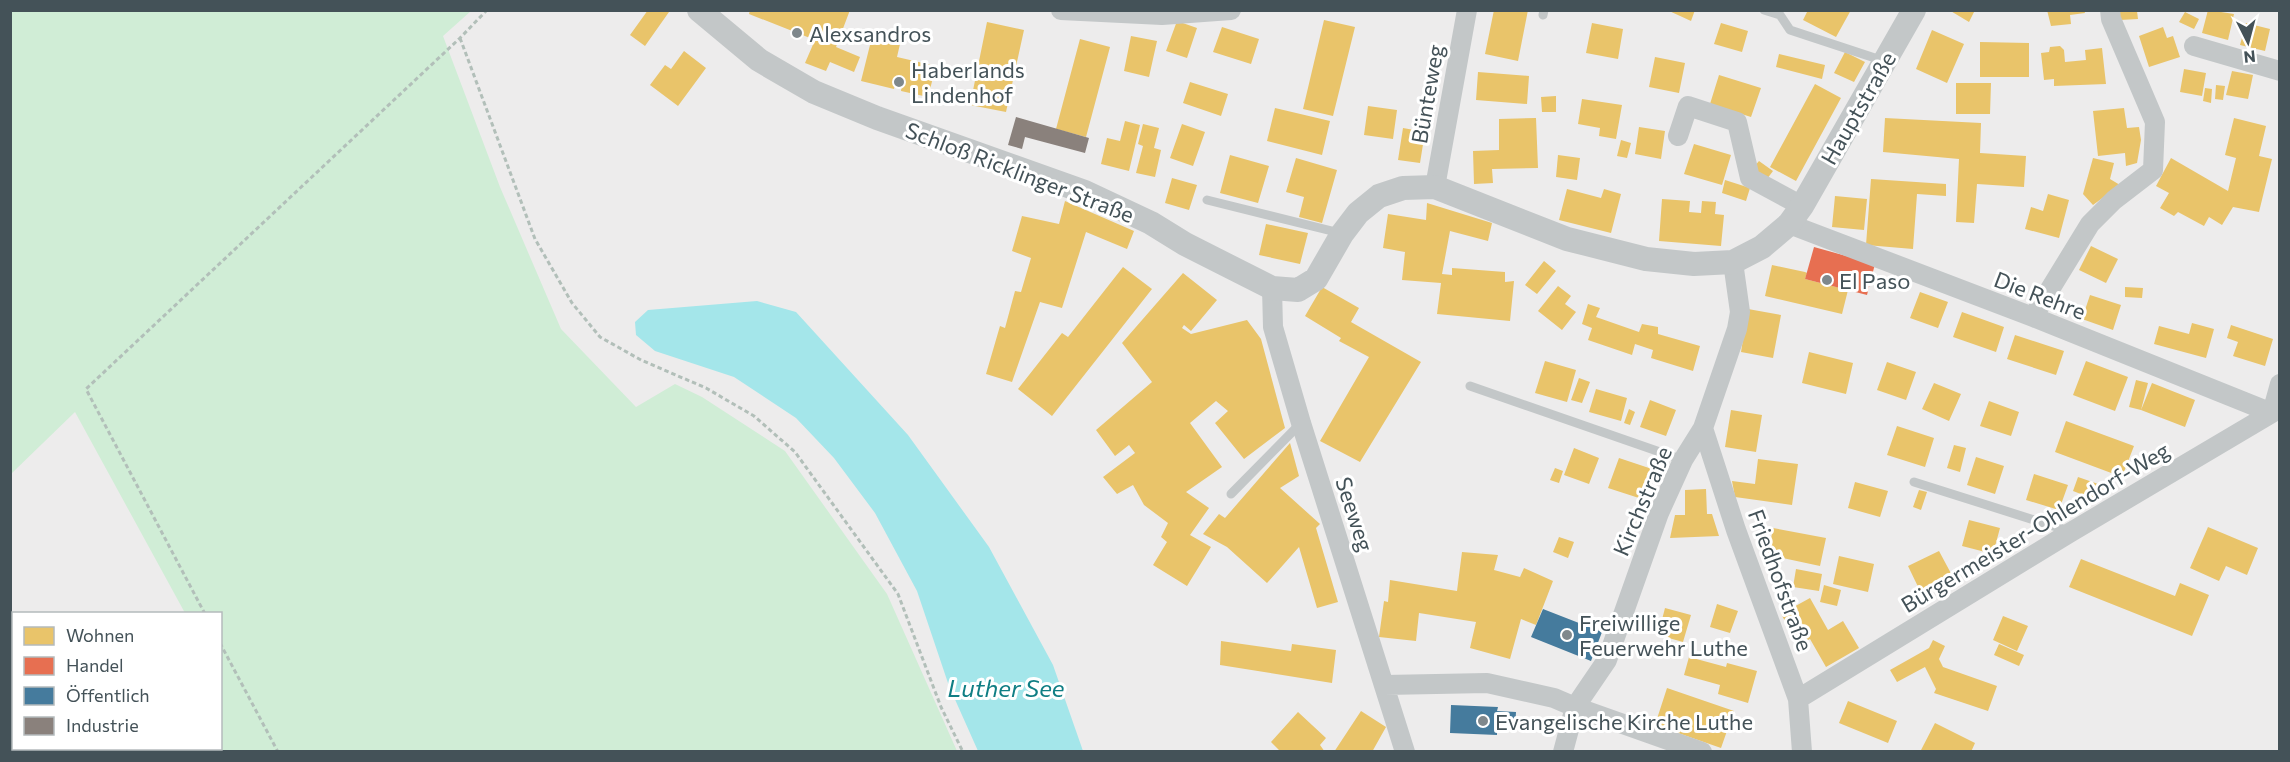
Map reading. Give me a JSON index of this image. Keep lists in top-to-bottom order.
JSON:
{
  "streets": {
    "street": [
      "Bünteweg",
      "Hauptstraße",
      "Schloß Ricklinger Straße",
      "Die Rehre",
      "Kirchstraße",
      "Seeweg",
      "Bürgermeister-Ohlendorf-Weg",
      "Friedhofstraße"
    ]
  },
  "crossings": [
    ["Bünteweg", "Schloß Ricklinger Straße"],
    ["Hauptstraße", "Schloß Ricklinger Straße"],
    ["Hauptstraße", "Die Rehre"],
    ["Schloß Ricklinger Straße", "Die Rehre"],
    ["Schloß Ricklinger Straße", "Kirchstraße"],
    ["Schloß Ricklinger Straße", "Seeweg"],
    ["Die Rehre", "Bürgermeister-Ohlendorf-Weg"],
    ["Kirchstraße", "Friedhofstraße"],
    ["Bürgermeister-Ohlendorf-Weg", "Friedhofstraße"]
  ],
  "water": ["Luther See"],
  "places": [
    "Alexsandros",
    "Haberlands Lindenhof",
    "El Paso",
    "Freiwillige Feuerwehr Luthe",
    "Evangelische Kirche Luthe"
  ],
  "legend": [
    "Wohnen",
    "Handel",
    "Öffentlich",
    "Industrie"
  ],
  "north": "bottom"
}
